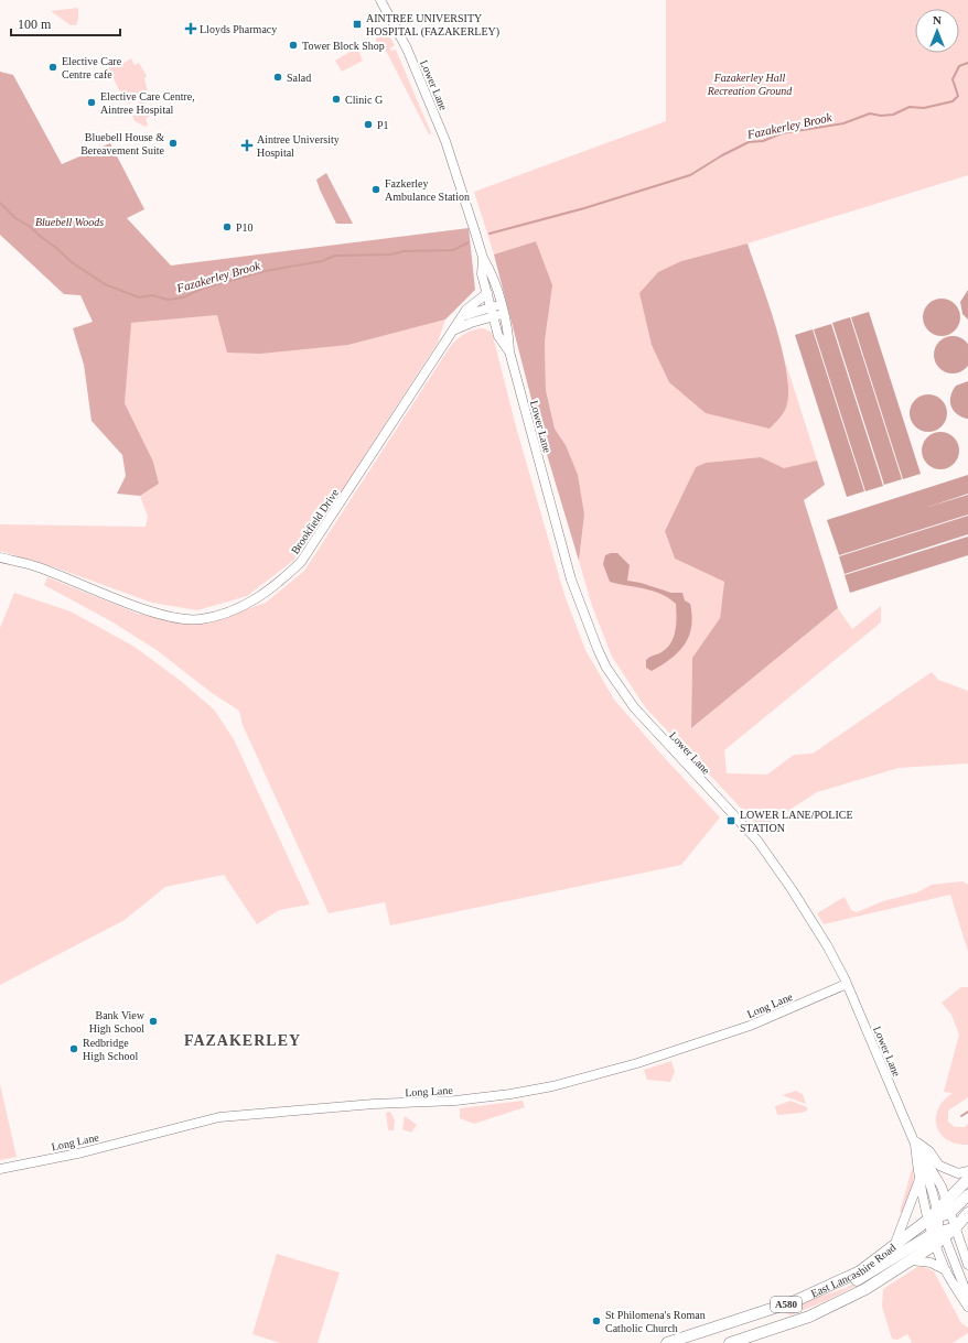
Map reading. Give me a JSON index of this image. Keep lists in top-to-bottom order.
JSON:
{
  "streets": {
    "highway": ["East Lancashire Road", "A580"],
    "street": ["Lower Lane", "Brookfield Drive", "Long Lane"]
  },
  "crossings": [
    ["Lower Lane", "Brookfield Drive"],
    ["Lower Lane", "Long Lane"],
    ["Lower Lane", "East Lancashire Road"]
  ],
  "districts": ["FAZAKERLEY"],
  "water": ["Fazakerley Brook"],
  "parks": ["Fazakerley Hall Recreation Ground", "Bluebell Woods"],
  "places": {
    "transit": ["AINTREE UNIVERSITY HOSPITAL (FAZAKERLEY)", "LOWER LANE/POLICE STATION"],
    "health": ["Lloyds Pharmacy", "Aintree University Hospital"],
    "other": [
      "Tower Block Shop",
      "Elective Care Centre cafe",
      "Salad",
      "Clinic G",
      "Elective Care Centre, Aintree Hospital",
      "P1",
      "Bluebell House & Bereavement Suite",
      "Fazkerley Ambulance Station",
      "P10",
      "Bank View High School",
      "Redbridge High School",
      "St Philomena's Roman Catholic Church"
    ]
  },
  "scale_bar": "100 m",
  "north": "top"
}
